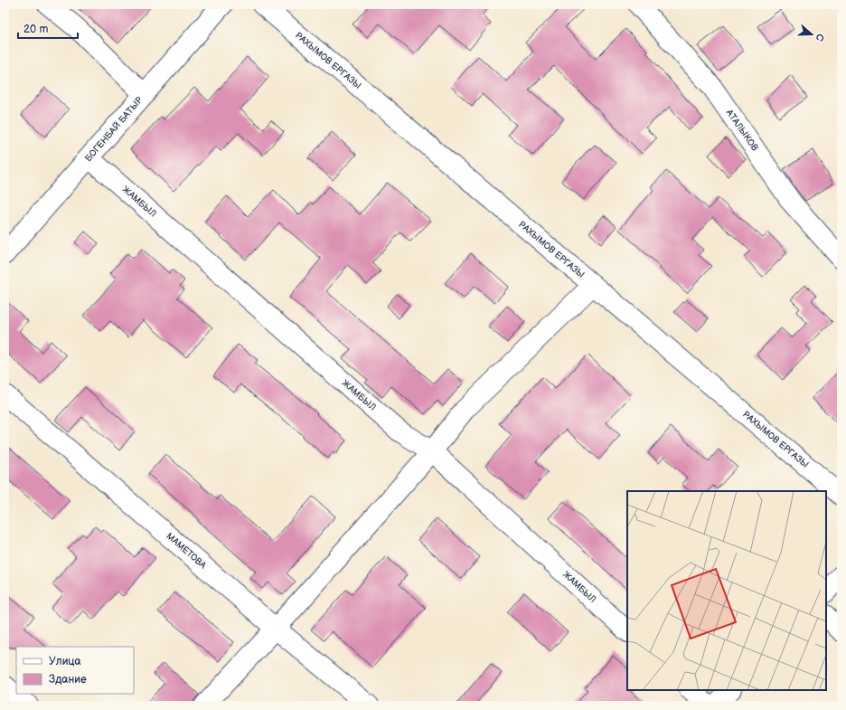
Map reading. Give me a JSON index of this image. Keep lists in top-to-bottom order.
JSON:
{
  "streets": {
    "street": [
      "РАХЫМОВ ЕРГАЗЫ",
      "БОГЕНБАЙ БАТЫР",
      "АТАЛЫКОВ",
      "ЖАМБЫЛ",
      "МАМЕТОВА"
    ]
  },
  "crossings": [
    ["БОГЕНБАЙ БАТЫР", "ЖАМБЫЛ"]
  ],
  "legend": ["Улица", "Здание"],
  "scale_bar": "20 m",
  "north": "right"
}
